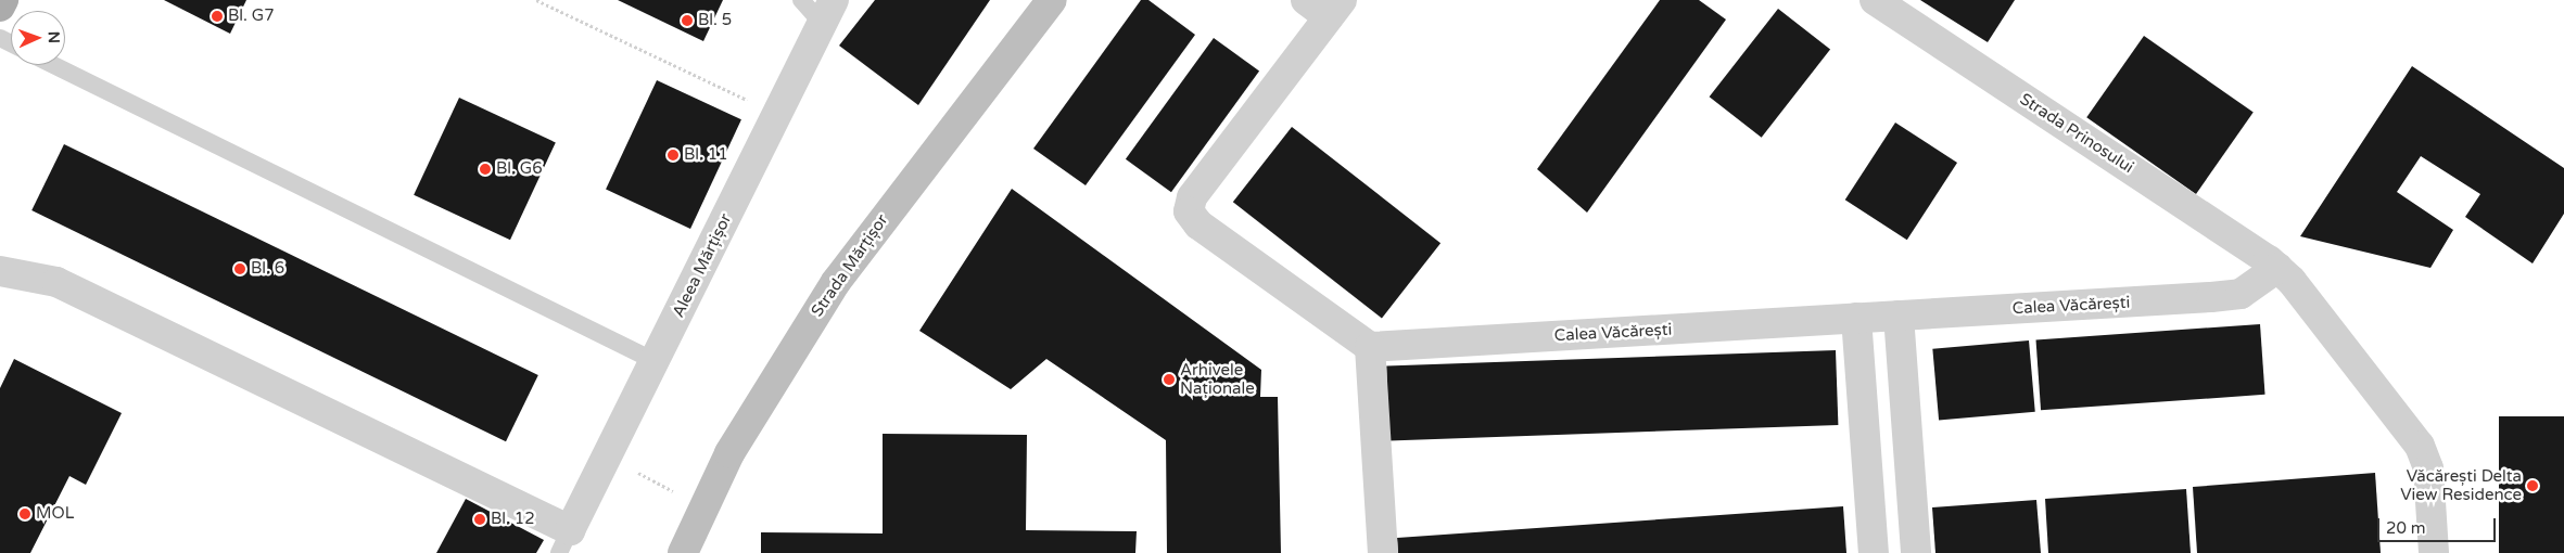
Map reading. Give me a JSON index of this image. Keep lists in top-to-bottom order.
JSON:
{
  "streets": {
    "street": [
      "Strada Prinosului",
      "Aleea Mărțișor",
      "Strada Mărțișor",
      "Calea Văcărești"
    ]
  },
  "crossings": [
    ["Strada Prinosului", "Calea Văcărești"]
  ],
  "places": [
    "Bl. G7",
    "Bl. 5",
    "Bl. 11",
    "Bl. G6",
    "Bl. 6",
    "Arhivele Naționale",
    "Văcărești Delta View Residence",
    "MOL",
    "Bl. 12"
  ],
  "scale_bar": "20 m",
  "north": "right"
}
